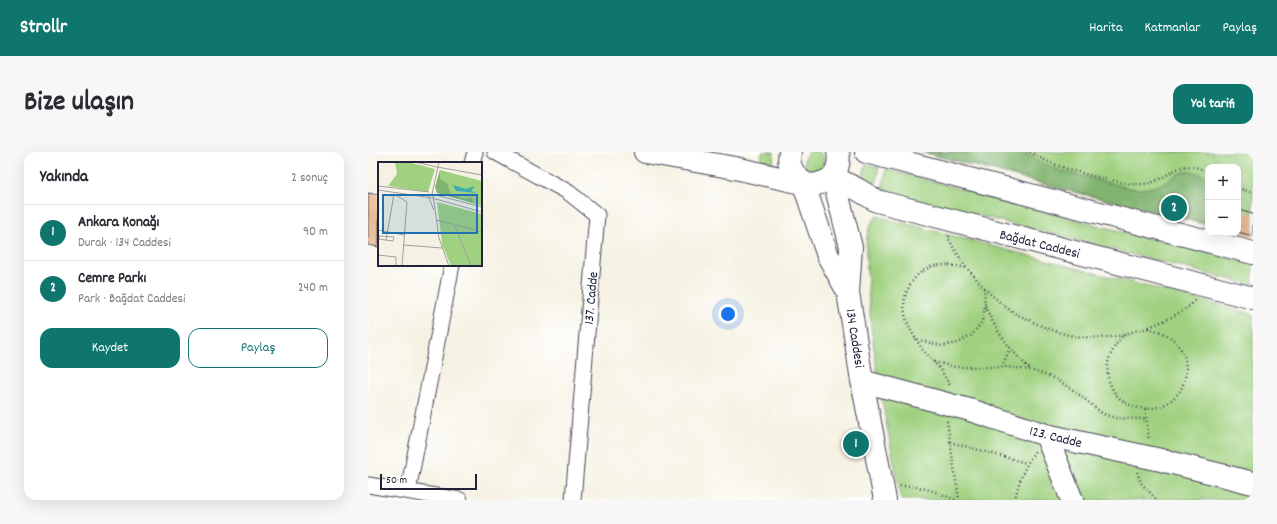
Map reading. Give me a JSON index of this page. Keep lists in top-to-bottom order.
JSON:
{
  "streets": {
    "main road": ["Bağdat Caddesi", "134 Caddesi", "123. Cadde"],
    "street": ["137. Cadde"]
  },
  "crossings": [
    ["Bağdat Caddesi", "134 Caddesi"],
    ["134 Caddesi", "123. Cadde"]
  ],
  "scale_bar": "50 m",
  "page": {
    "header": "Strollr",
    "nav": ["Harita", "Katmanlar", "Paylaş"],
    "title": "Bize ulaşın",
    "buttons": [
      "Yol tarifi",
      ["Kaydet", "Paylaş"]
    ],
    "heading": ["Yakında", "2 sonuç"],
    "map_buttons": ["+", "−"],
    "pins": ["2", "1"],
    "list": [
      {
        "mark": "1",
        "name": "Ankara Konağı",
        "note": "Durak · 134 Caddesi",
        "value": "90 m"
      },
      {
        "mark": "2",
        "name": "Cemre Parkı",
        "note": "Park · Bağdat Caddesi",
        "value": "240 m"
      }
    ],
    "scale": "50 m"
  }
}
